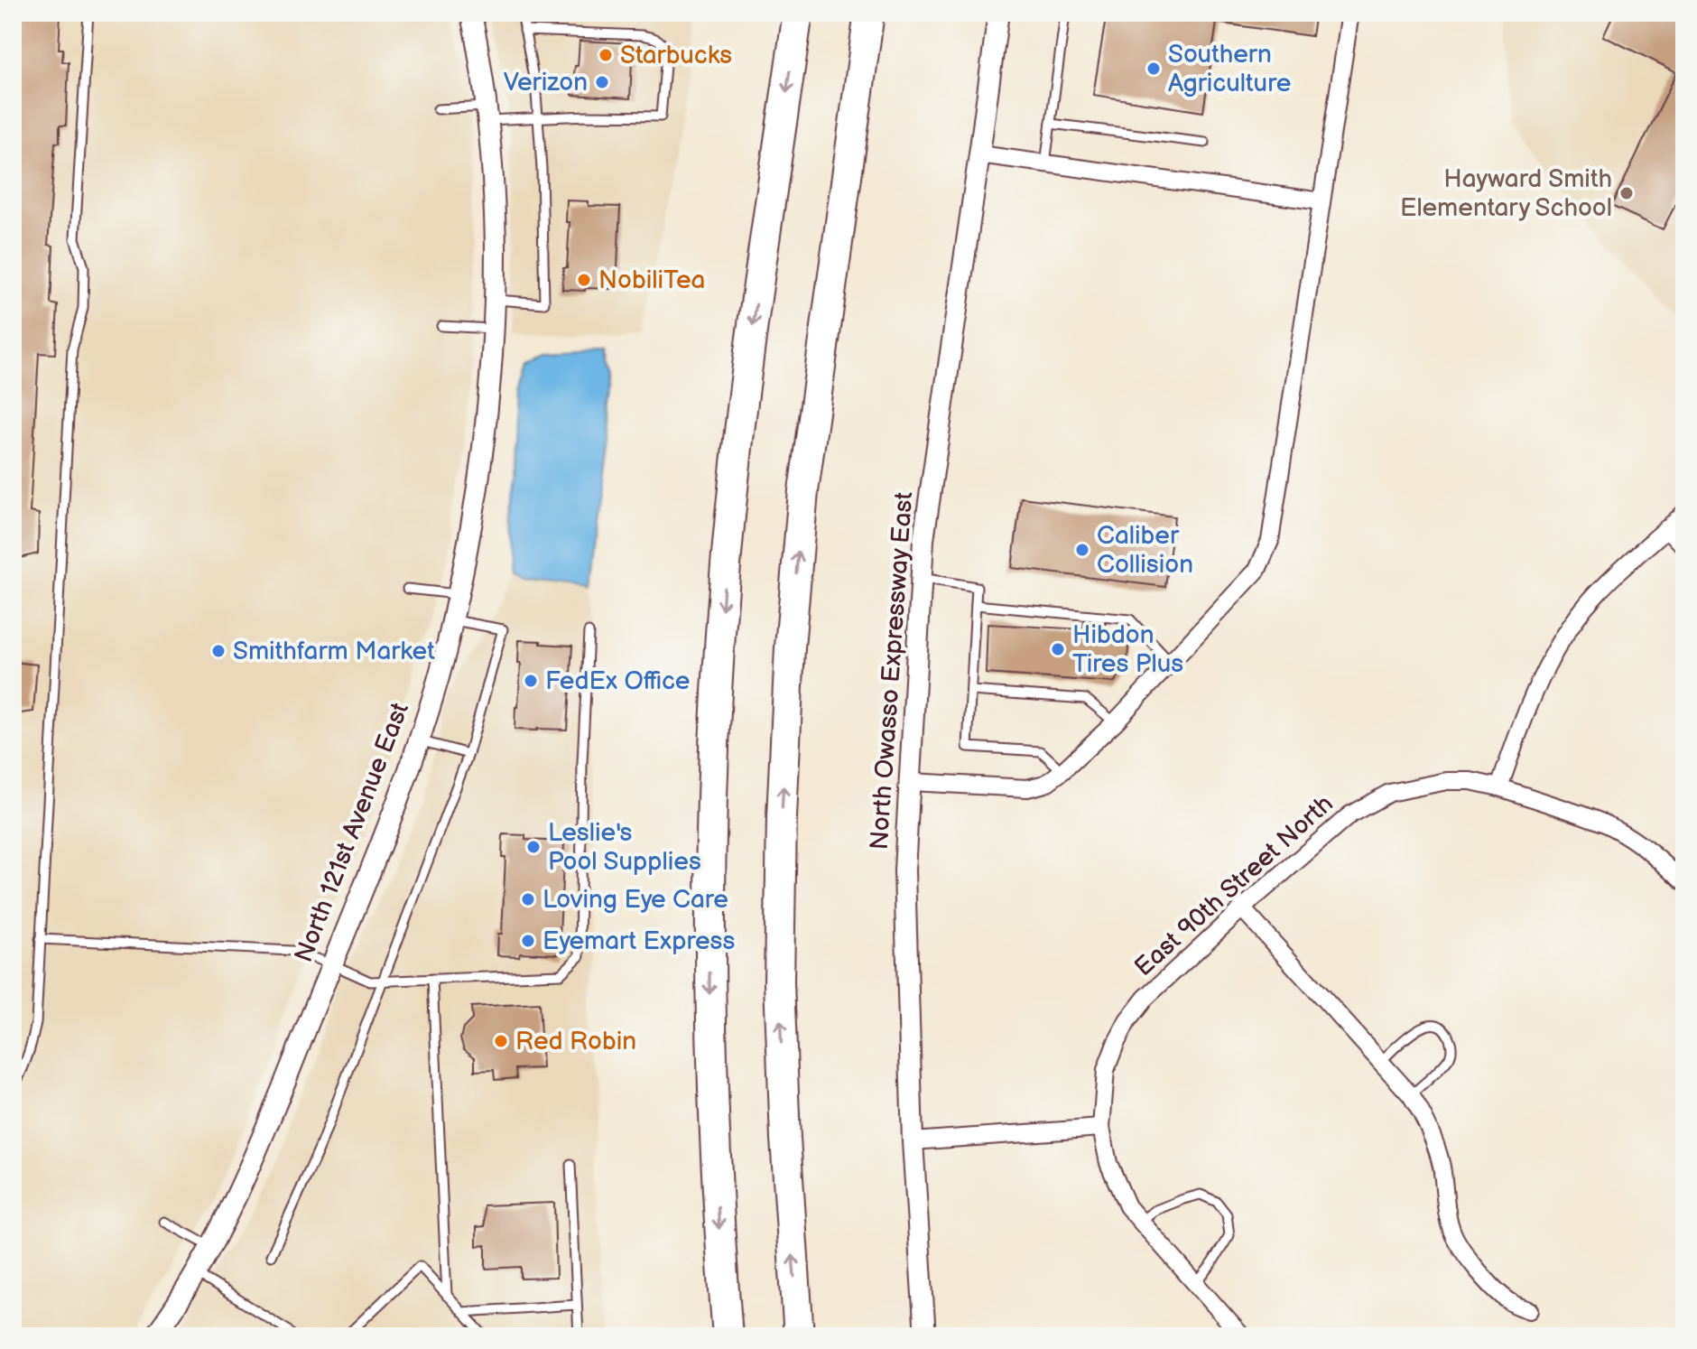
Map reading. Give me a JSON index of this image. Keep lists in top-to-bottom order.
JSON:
{
  "streets": {
    "street": ["North Owasso Expressway East", "North 121st Avenue East", "East 90th Street North"]
  },
  "places": [
    "Starbucks",
    "Southern Agriculture",
    "Verizon",
    "Hayward Smith Elementary School",
    "NobiliTea",
    "Caliber Collision",
    "Hibdon Tires Plus",
    "Smithfarm Market",
    "FedEx Office",
    "Leslie's Pool Supplies",
    "Loving Eye Care",
    "Eyemart Express",
    "Red Robin"
  ]
}
